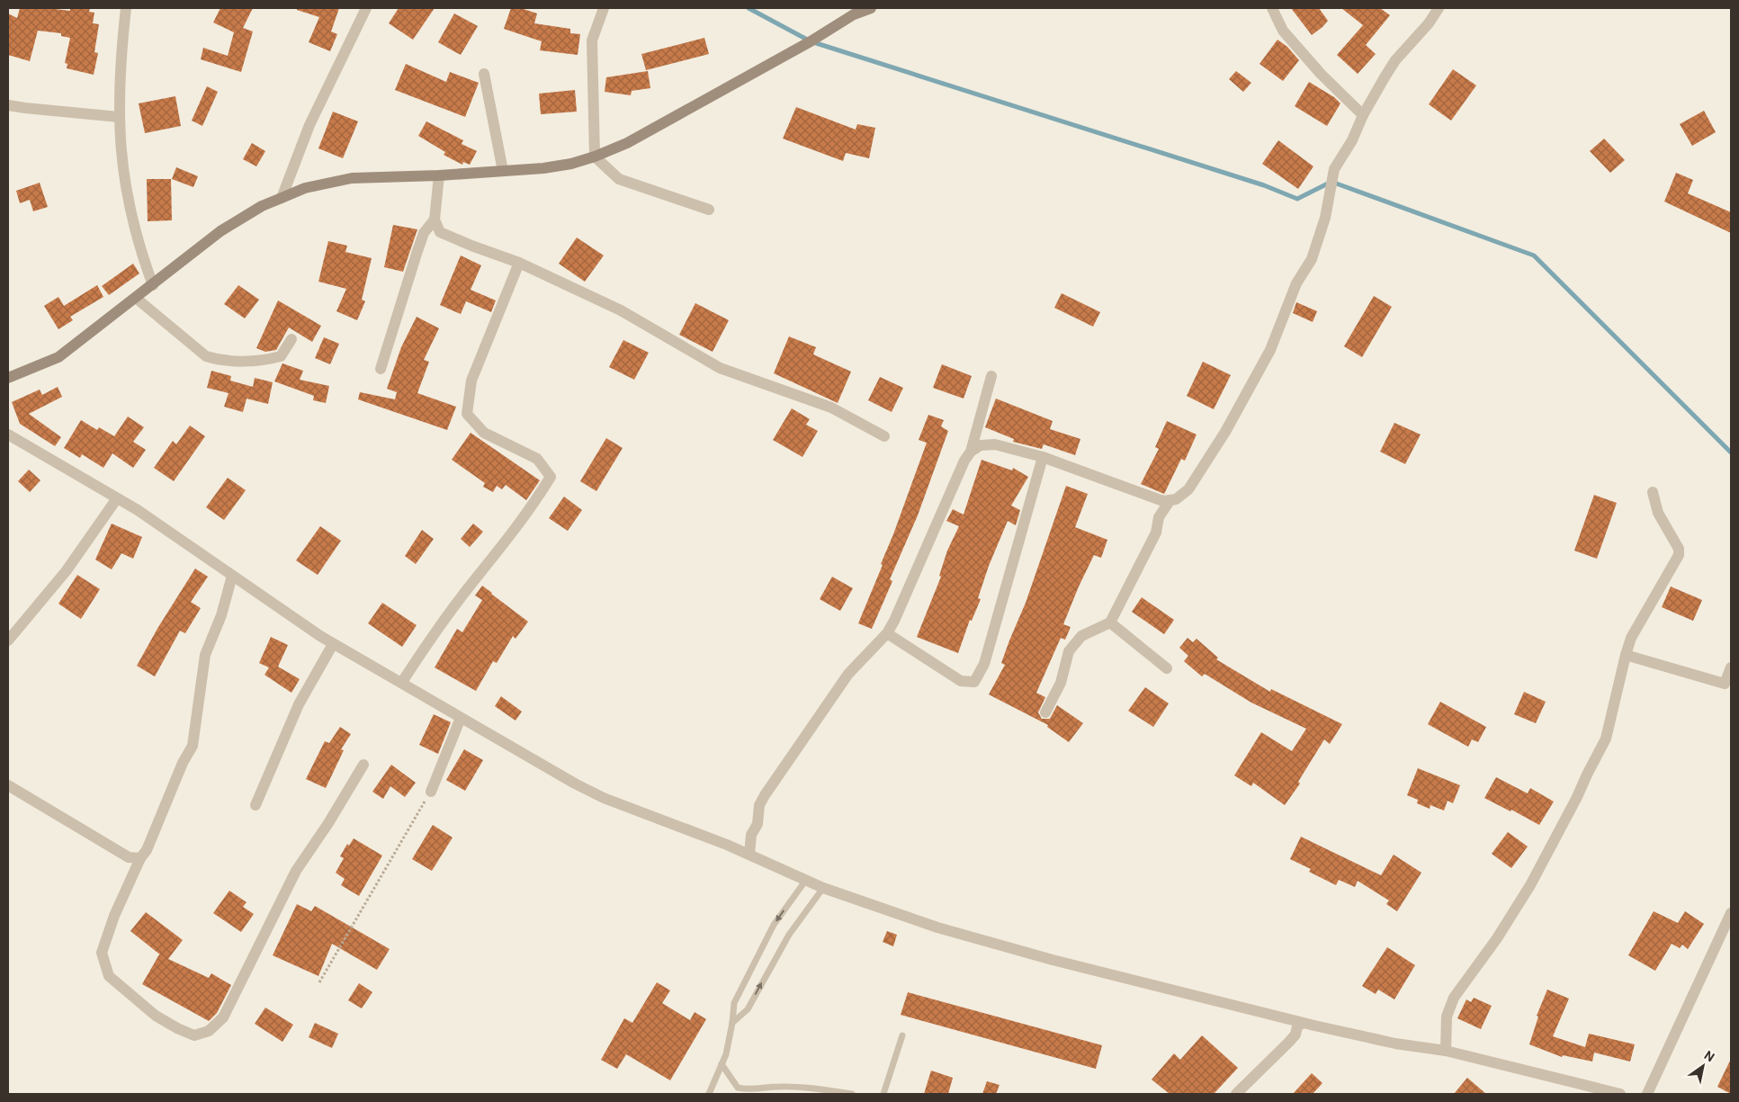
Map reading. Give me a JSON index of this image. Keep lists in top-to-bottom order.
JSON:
{
  "north": "top right"
}
